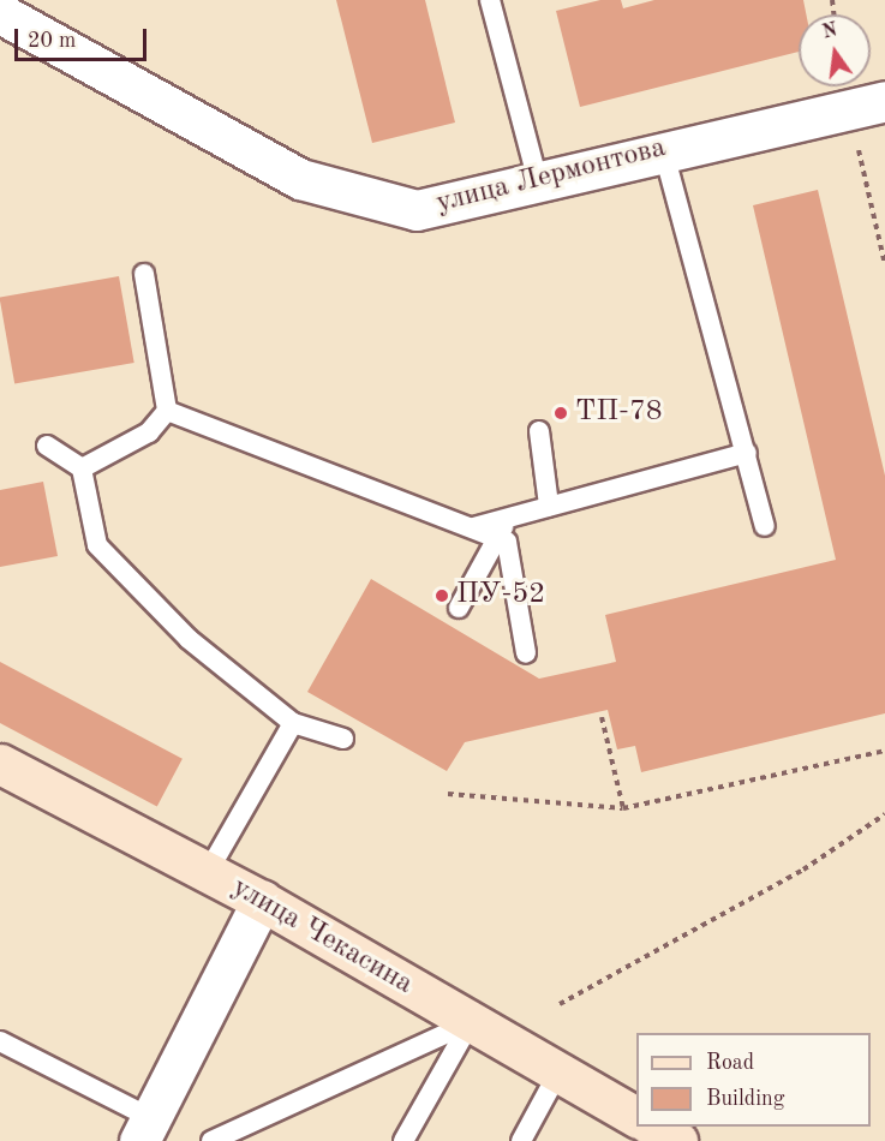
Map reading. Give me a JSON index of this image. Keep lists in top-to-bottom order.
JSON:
{
  "streets": {
    "street": ["улица Лермонтова", "улица Чекасина"]
  },
  "places": ["ТП-78", "ПУ-52"],
  "legend": ["Road", "Building"],
  "scale_bar": "20 m",
  "north": "top"
}
